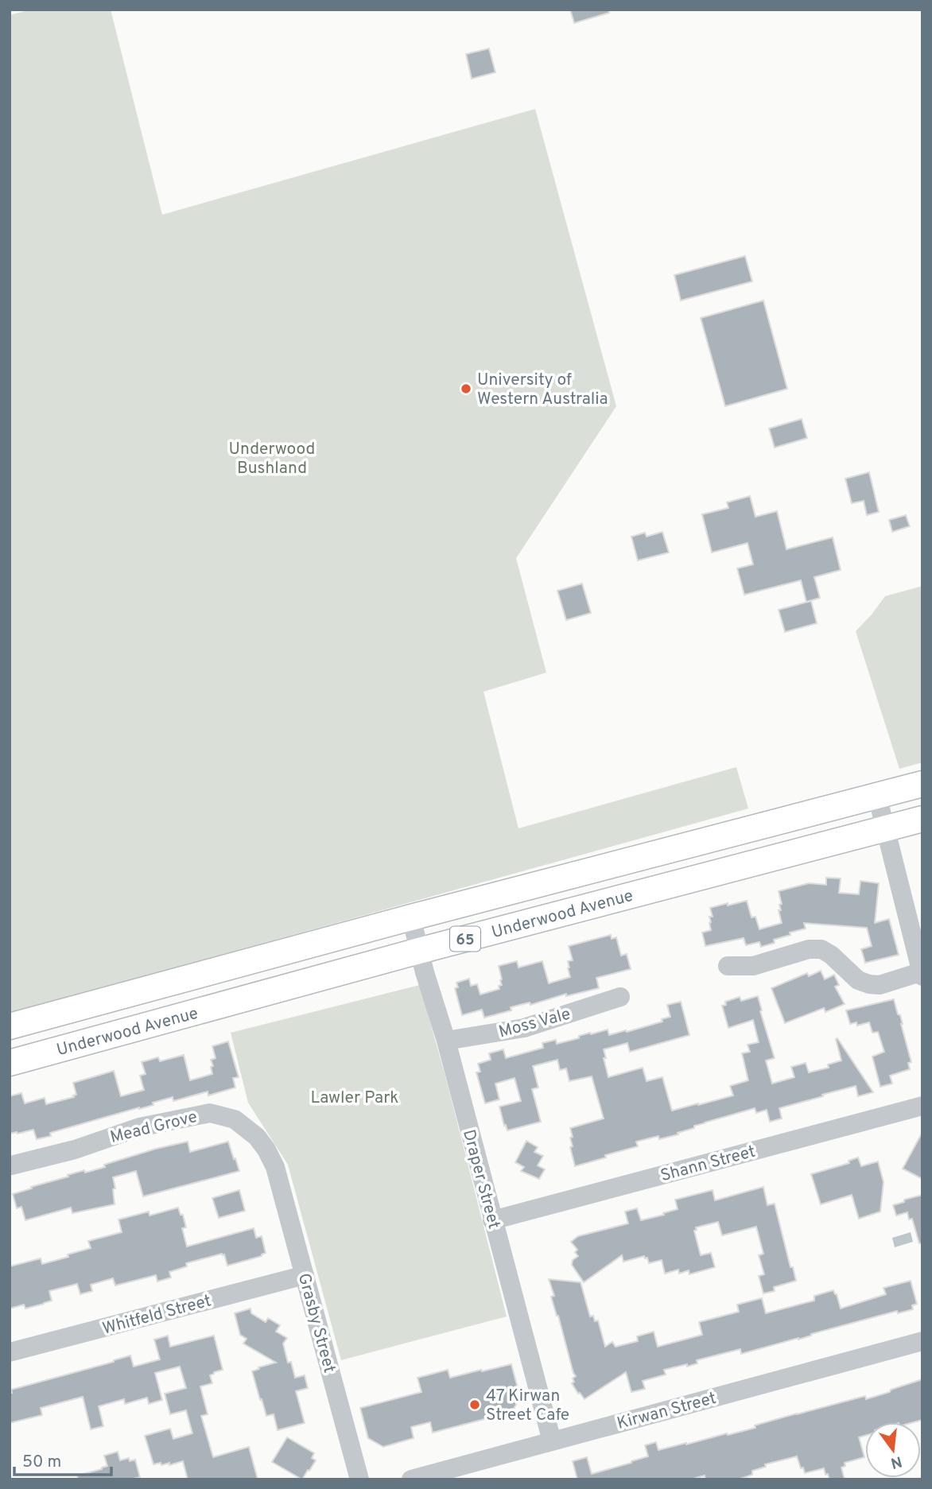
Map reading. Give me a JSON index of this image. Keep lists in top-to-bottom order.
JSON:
{
  "streets": {
    "main road": ["Underwood Avenue", "65"],
    "street": [
      "Moss Vale",
      "Mead Grove",
      "Shann Street",
      "Draper Street",
      "Whitfeld Street",
      "Grasby Street",
      "Kirwan Street"
    ]
  },
  "crossings": [
    ["Underwood Avenue", "Draper Street"],
    ["Moss Vale", "Draper Street"],
    ["Mead Grove", "Grasby Street"],
    ["Shann Street", "Draper Street"],
    ["Draper Street", "Kirwan Street"],
    ["Whitfeld Street", "Grasby Street"]
  ],
  "parks": ["Underwood Bushland", "Lawler Park"],
  "places": ["University of Western Australia", "47 Kirwan Street Cafe"],
  "scale_bar": "50 m",
  "north": "bottom"
}
